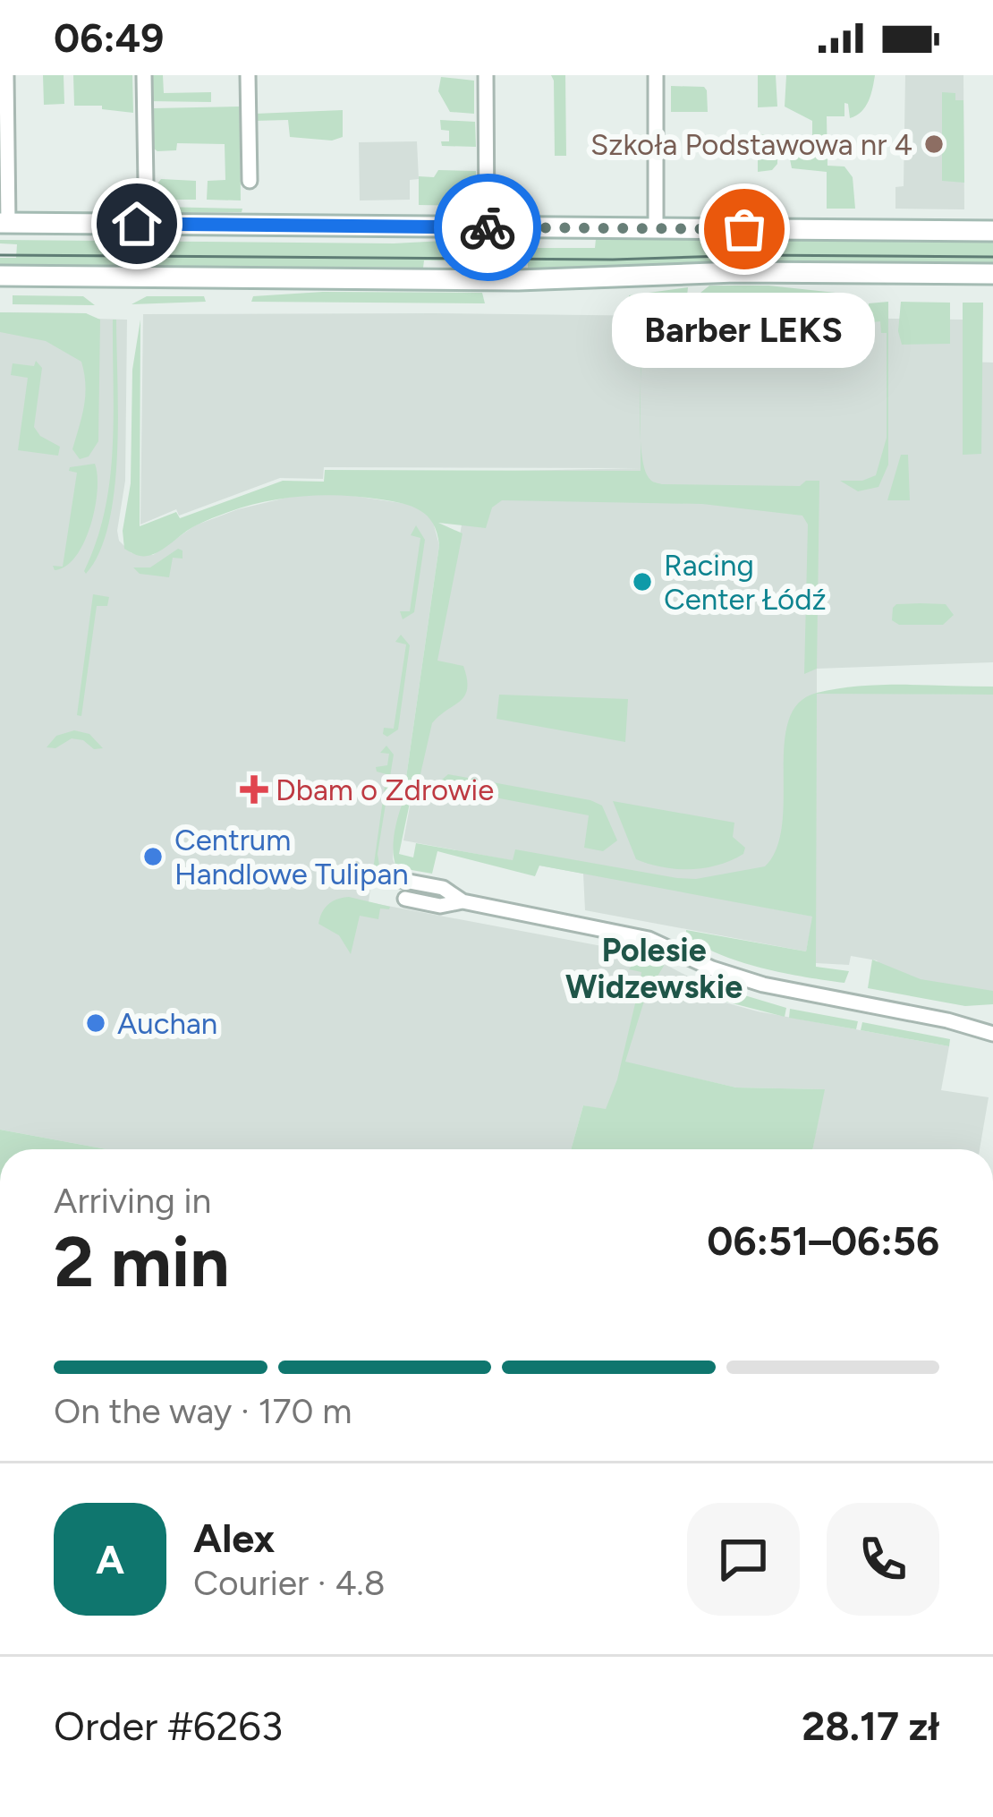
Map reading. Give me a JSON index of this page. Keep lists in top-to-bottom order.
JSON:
{
  "districts": ["Polesie Widzewskie"],
  "places": {
    "other": [
      "Szkoła Podstawowa nr 4",
      "Barber LEKS",
      "Racing Center Łódź",
      "Centrum Handlowe Tulipan",
      "Auchan"
    ],
    "health": ["Dbam o Zdrowie"]
  },
  "page": {
    "status": "06:49",
    "bubble": "Barber LEKS",
    "heading": ["2 min", "Arriving in", "06:51–06:56"],
    "panel": [
      "Alex",
      "Courier · 4.8",
      "Order #6263",
      "28.17 zł"
    ],
    "bar": "On the way · 170 m",
    "round": "A"
  }
}
